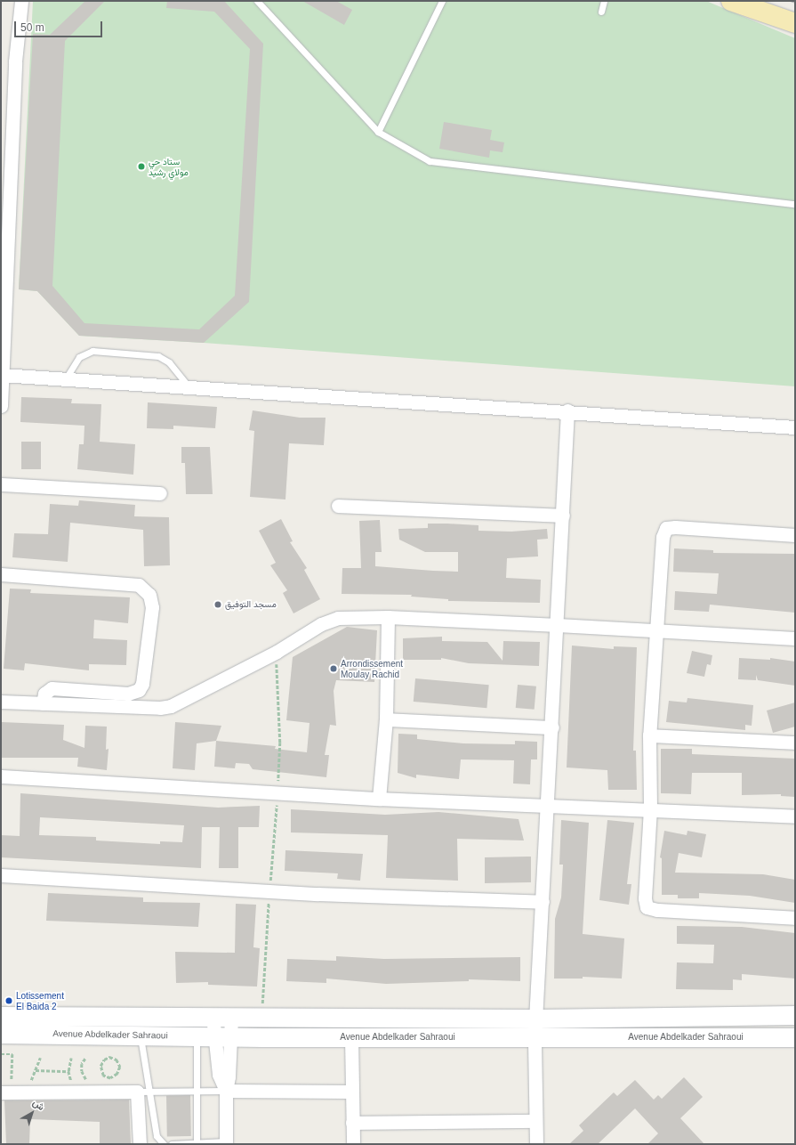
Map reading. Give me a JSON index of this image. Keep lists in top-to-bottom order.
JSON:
{
  "streets": {
    "main road": ["Avenue Abdelkader Sahraoui"]
  },
  "places": [
    "ستاد حي مولاي رشيد",
    "مسجد التوفيق",
    "Arrondissement Moulay Rachid",
    "Lotissement El Baida 2"
  ],
  "scale_bar": "50 m",
  "north": "top right"
}
